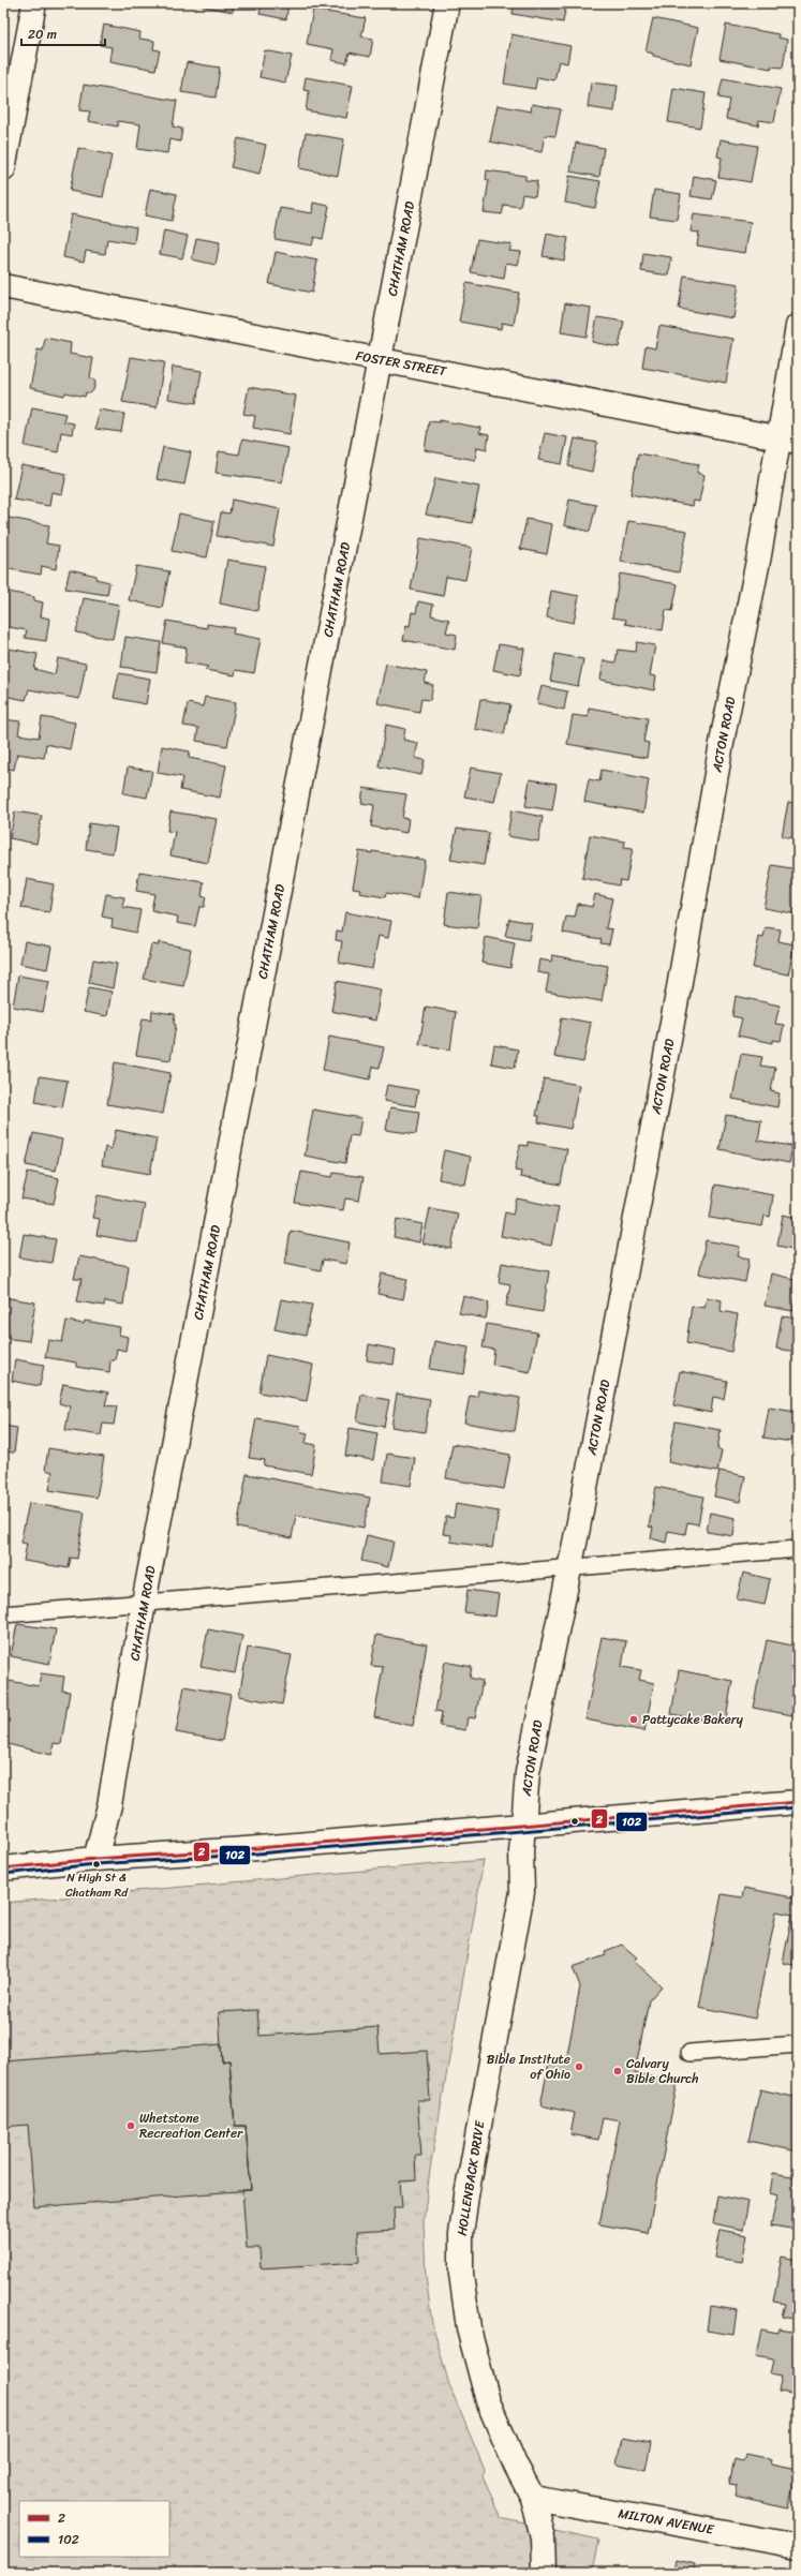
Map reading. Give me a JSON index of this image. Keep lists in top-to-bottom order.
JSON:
{
  "streets": {
    "street": [
      "CHATHAM ROAD",
      "FOSTER STREET",
      "ACTON ROAD",
      "HOLLENBACK DRIVE",
      "MILTON AVENUE"
    ]
  },
  "crossings": [
    ["CHATHAM ROAD", "FOSTER STREET"],
    ["FOSTER STREET", "ACTON ROAD"],
    ["ACTON ROAD", "HOLLENBACK DRIVE"],
    ["HOLLENBACK DRIVE", "MILTON AVENUE"]
  ],
  "places": [
    "Pattycake Bakery",
    "N High St & Chatham Rd",
    "Bible Institute of Ohio",
    "Calvary Bible Church",
    "Whetstone Recreation Center"
  ],
  "lines": ["transit line 2", "transit line 102"],
  "legend": ["2", "102"],
  "scale_bar": "20 m"
}
